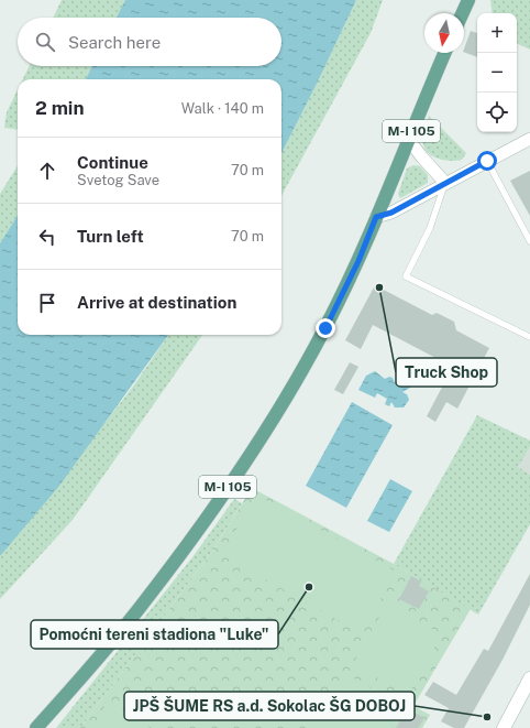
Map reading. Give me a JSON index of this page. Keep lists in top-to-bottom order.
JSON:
{
  "streets": {
    "main road": ["M-I 105"]
  },
  "places": ["Truck Shop", "Pomoćni tereni stadiona \"Luke\"", "JPŠ ŠUME RS a.d. Sokolac ŠG DOBOJ"],
  "north": "bottom",
  "page": {
    "map_buttons": ["+", "−"],
    "search": "Search here",
    "heading": ["2 min", "Walk · 140 m"],
    "list": [
      ["Continue", "Svetog Save", "70 m"],
      ["Turn left", "70 m"],
      "Arrive at destination"
    ]
  }
}
